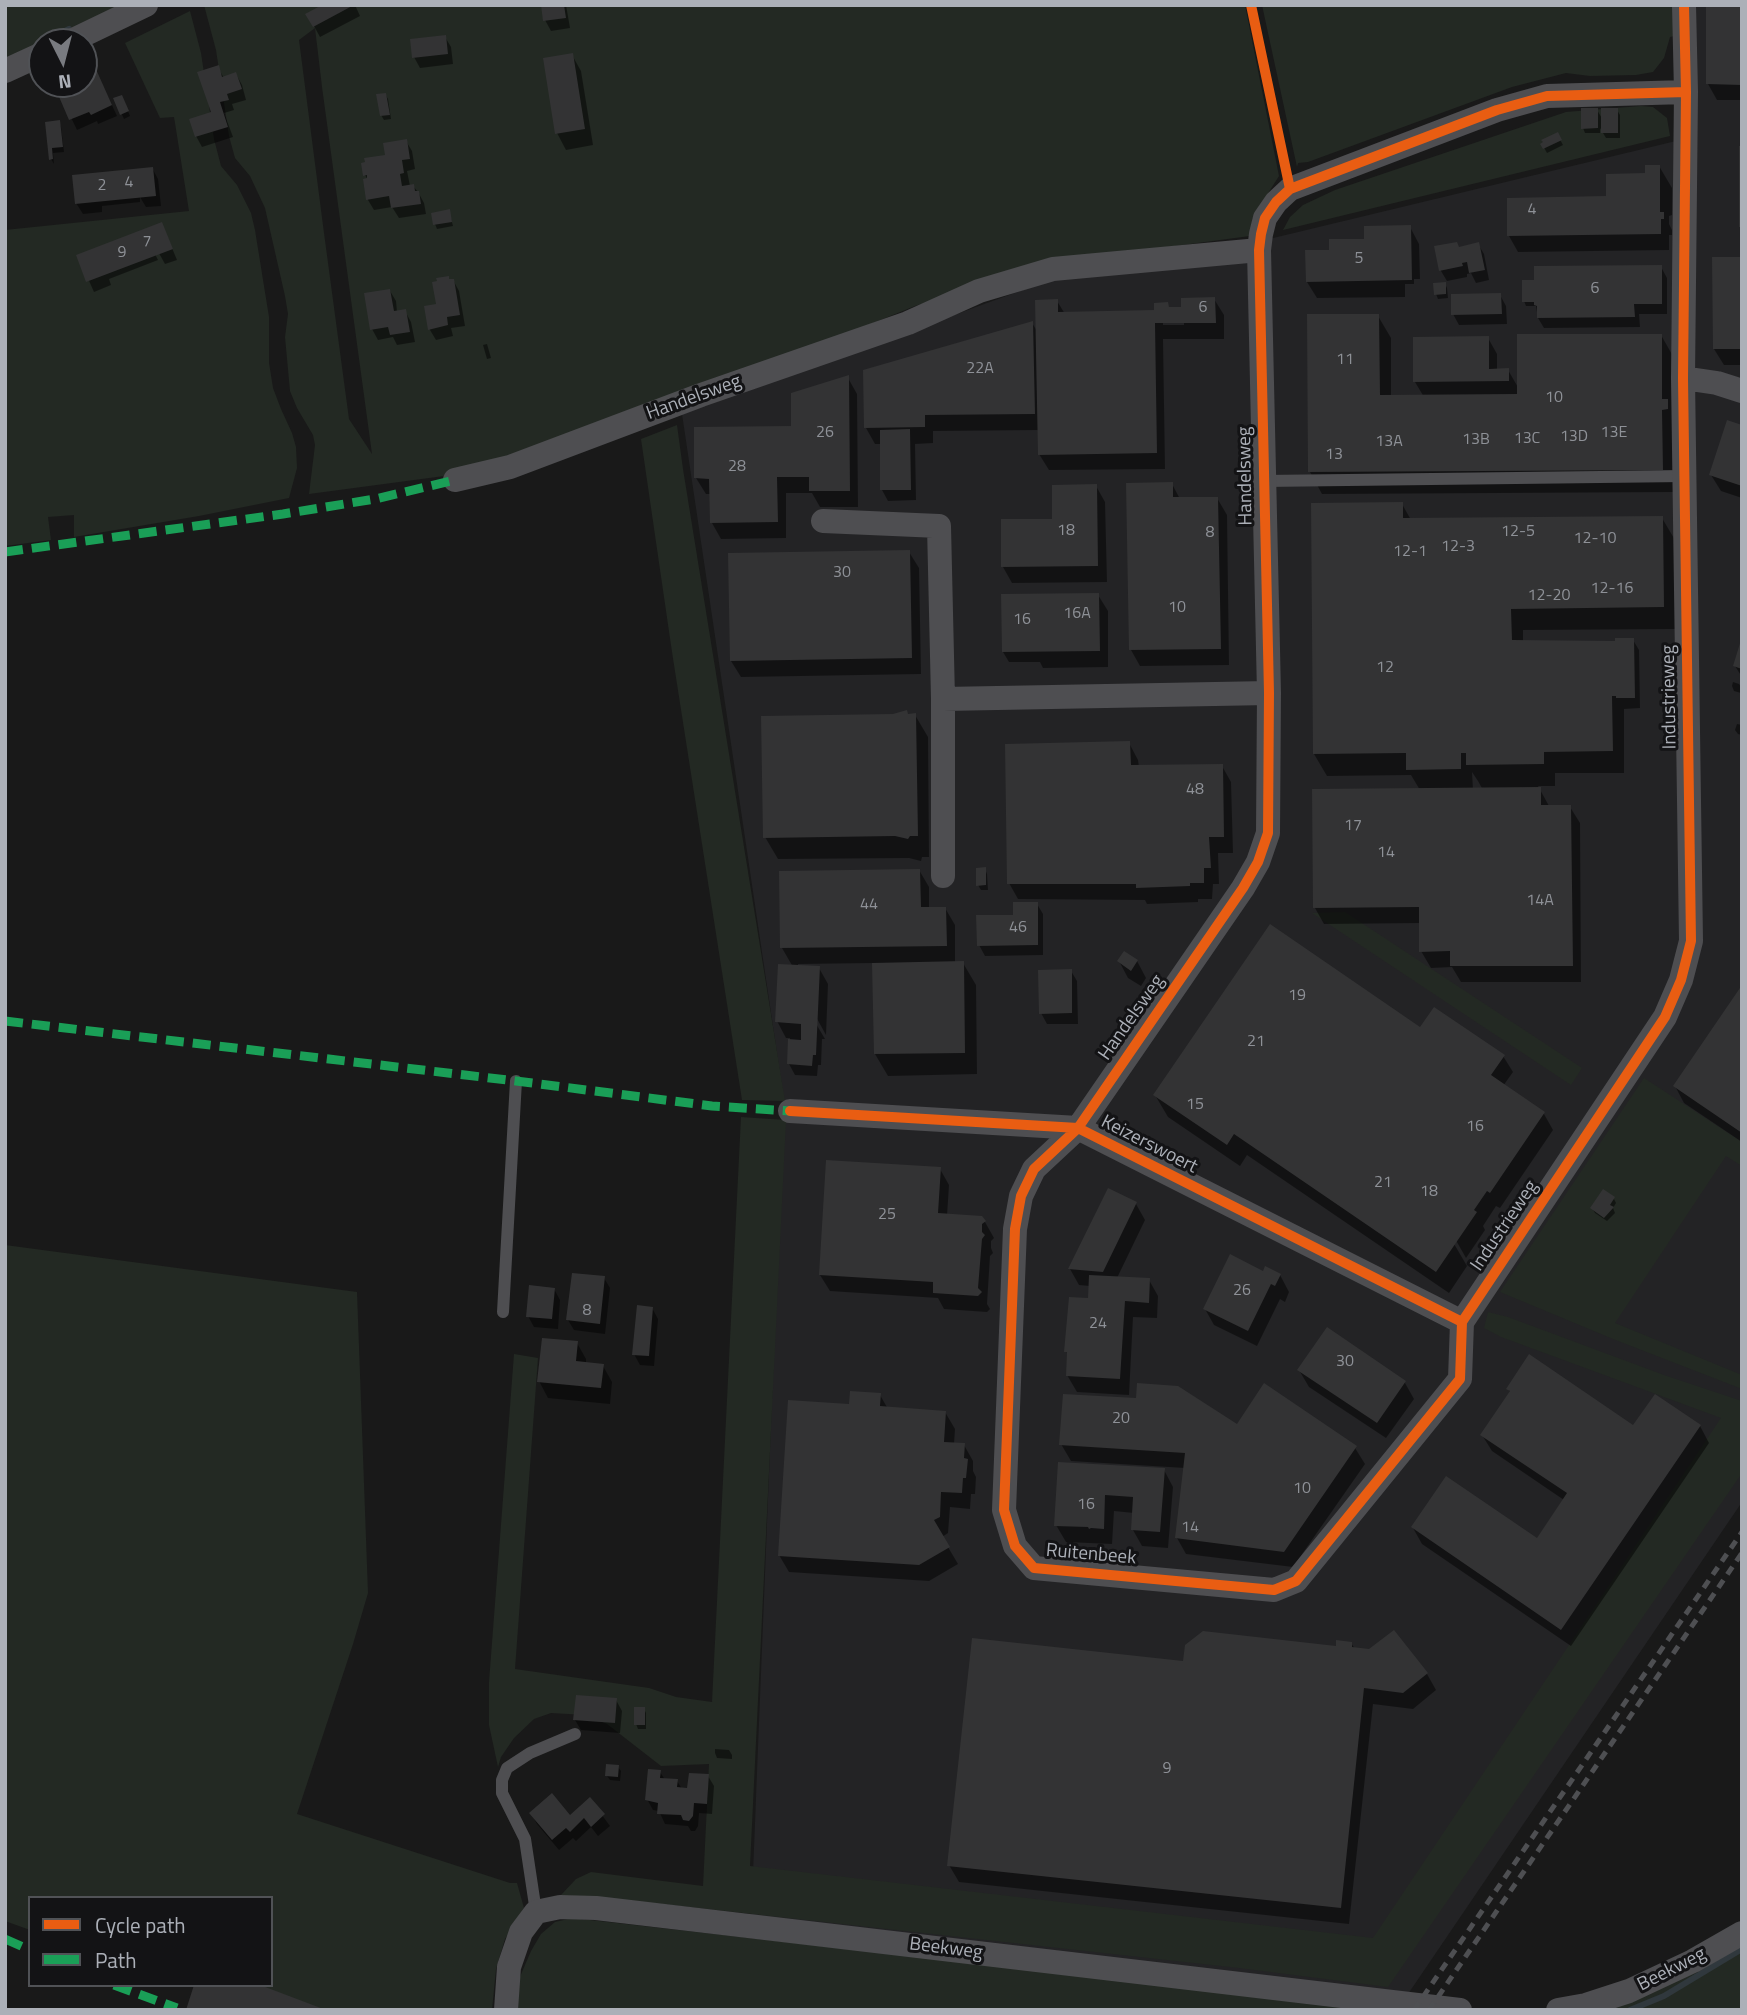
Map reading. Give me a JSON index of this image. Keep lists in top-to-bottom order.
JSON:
{
  "streets": {
    "street": [
      "Handelsweg",
      "Industrieweg",
      "Keizerswoert",
      "Ruitenbeek",
      "Beekweg"
    ]
  },
  "crossings": [
    ["Handelsweg", "Industrieweg"],
    ["Handelsweg", "Keizerswoert"],
    ["Handelsweg", "Ruitenbeek"],
    ["Industrieweg", "Keizerswoert"],
    ["Industrieweg", "Ruitenbeek"],
    ["Keizerswoert", "Ruitenbeek"]
  ],
  "house_numbers": [
    "4",
    "2",
    "4",
    "7",
    "9",
    "5",
    "6",
    "6",
    "11",
    "22A",
    "10",
    "26",
    "13E",
    "13D",
    "13C",
    "13B",
    "13A",
    "13",
    "28",
    "18",
    "12-5",
    "8",
    "12-10",
    "12-3",
    "12-1",
    "30",
    "12-16",
    "12-20",
    "10",
    "16A",
    "16",
    "12",
    "48",
    "17",
    "14",
    "14A",
    "44",
    "46",
    "19",
    "21",
    "15",
    "16",
    "21",
    "18",
    "25",
    "26",
    "8",
    "24",
    "30",
    "20",
    "10",
    "16",
    "14",
    "9"
  ],
  "legend": ["Cycle path", "Path"],
  "north": "bottom"
}
